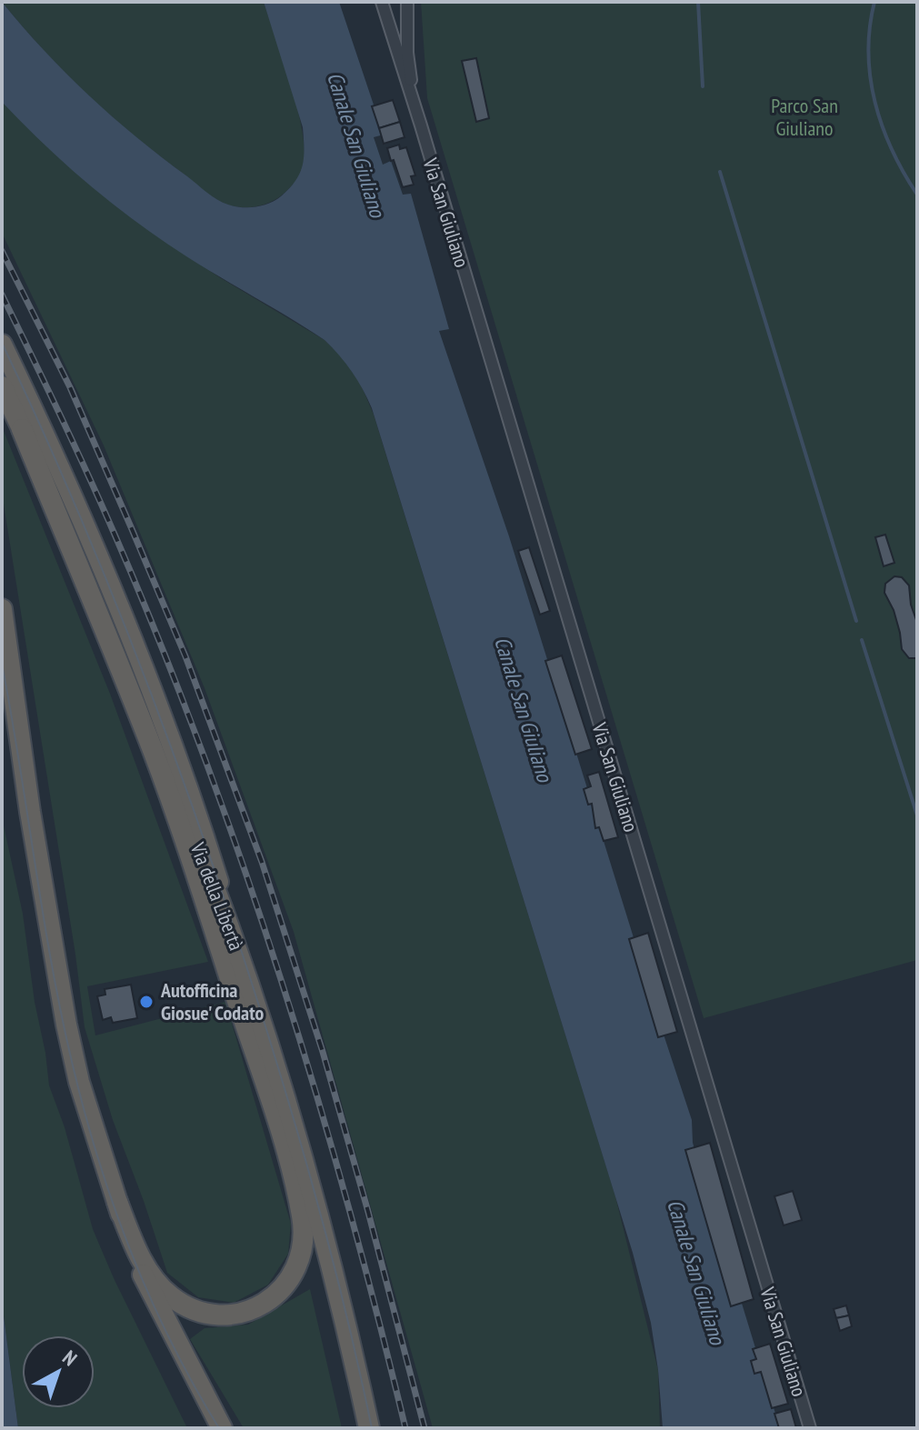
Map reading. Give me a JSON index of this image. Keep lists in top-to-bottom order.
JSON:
{
  "streets": {
    "highway": ["Via della Libertà"],
    "street": ["Via San Giuliano"]
  },
  "water": ["Canale San Giuliano"],
  "parks": ["Parco San Giuliano"],
  "places": ["Autofficina Giosue' Codato"],
  "north": "top right"
}
